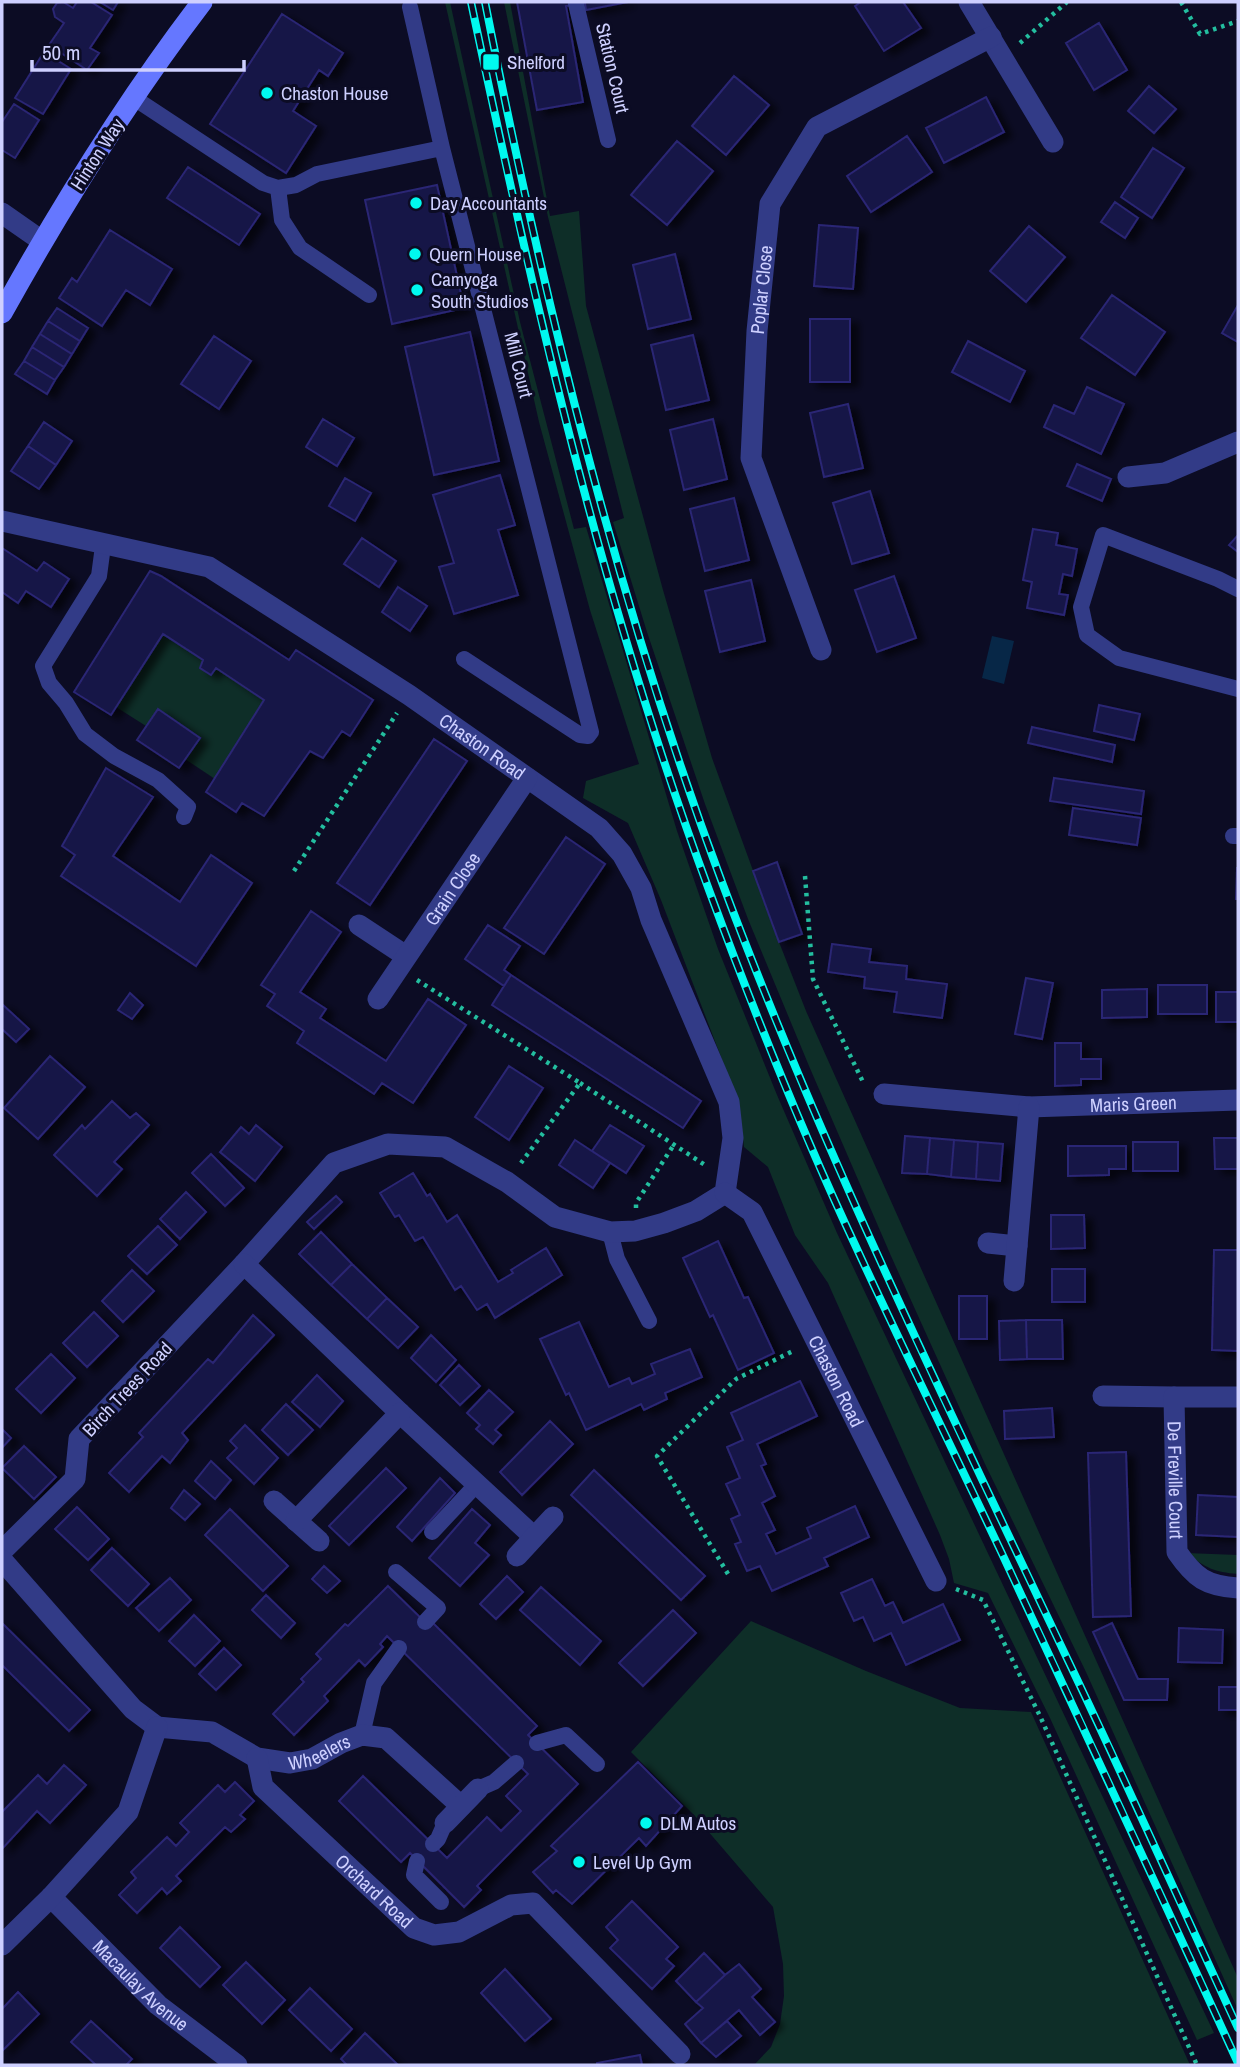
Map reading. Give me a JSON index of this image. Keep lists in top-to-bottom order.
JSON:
{
  "streets": {
    "street": [
      "Hinton Way",
      "Poplar Close",
      "Chaston Road",
      "Grain Close",
      "Maris Green",
      "Birch Trees Road",
      "De Freville Court",
      "Wheelers",
      "Orchard Road",
      "Macaulay Avenue"
    ],
    "lane": ["Station Court", "Mill Court"]
  },
  "crossings": [
    ["Chaston Road", "Grain Close"],
    ["Wheelers", "Orchard Road"]
  ],
  "places": {
    "transit": ["Shelford"],
    "other": [
      "Chaston House",
      "Day Accountants",
      "Quern House",
      "Camyoga South Studios",
      "DLM Autos",
      "Level Up Gym"
    ]
  },
  "scale_bar": "50 m"
}
